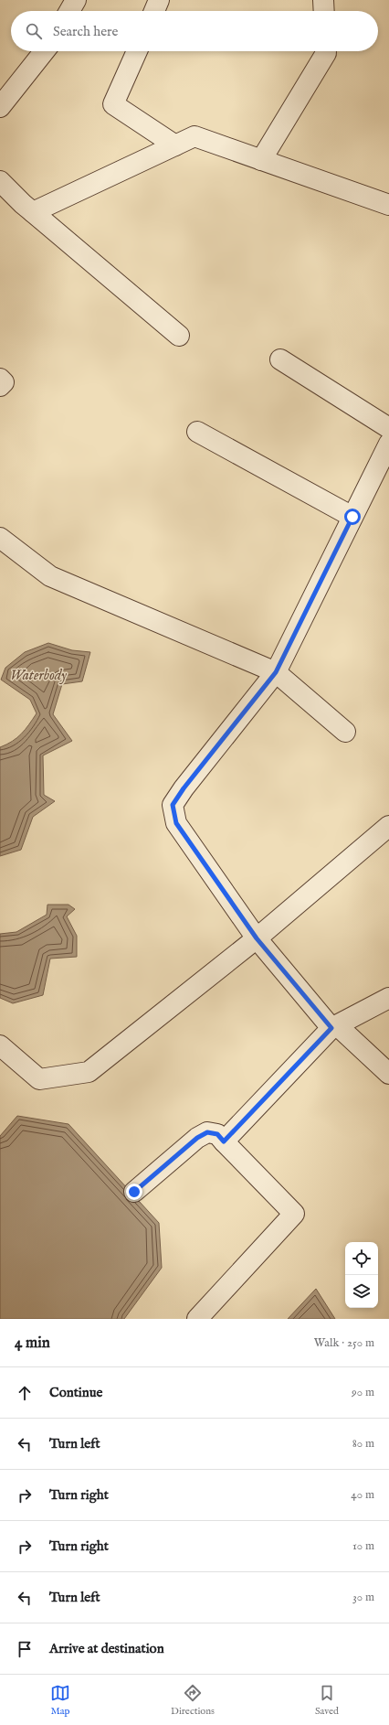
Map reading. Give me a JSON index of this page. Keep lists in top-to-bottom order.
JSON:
{
  "water": ["Waterbody"],
  "page": {
    "search": "Search here",
    "heading": ["4 min", "Walk · 250 m"],
    "list": [
      ["Continue", "90 m"],
      ["Turn left", "80 m"],
      ["Turn right", "40 m"],
      ["Turn right", "10 m"],
      ["Turn left", "30 m"],
      "Arrive at destination"
    ],
    "nav": ["Map", "Directions", "Saved"]
  }
}
